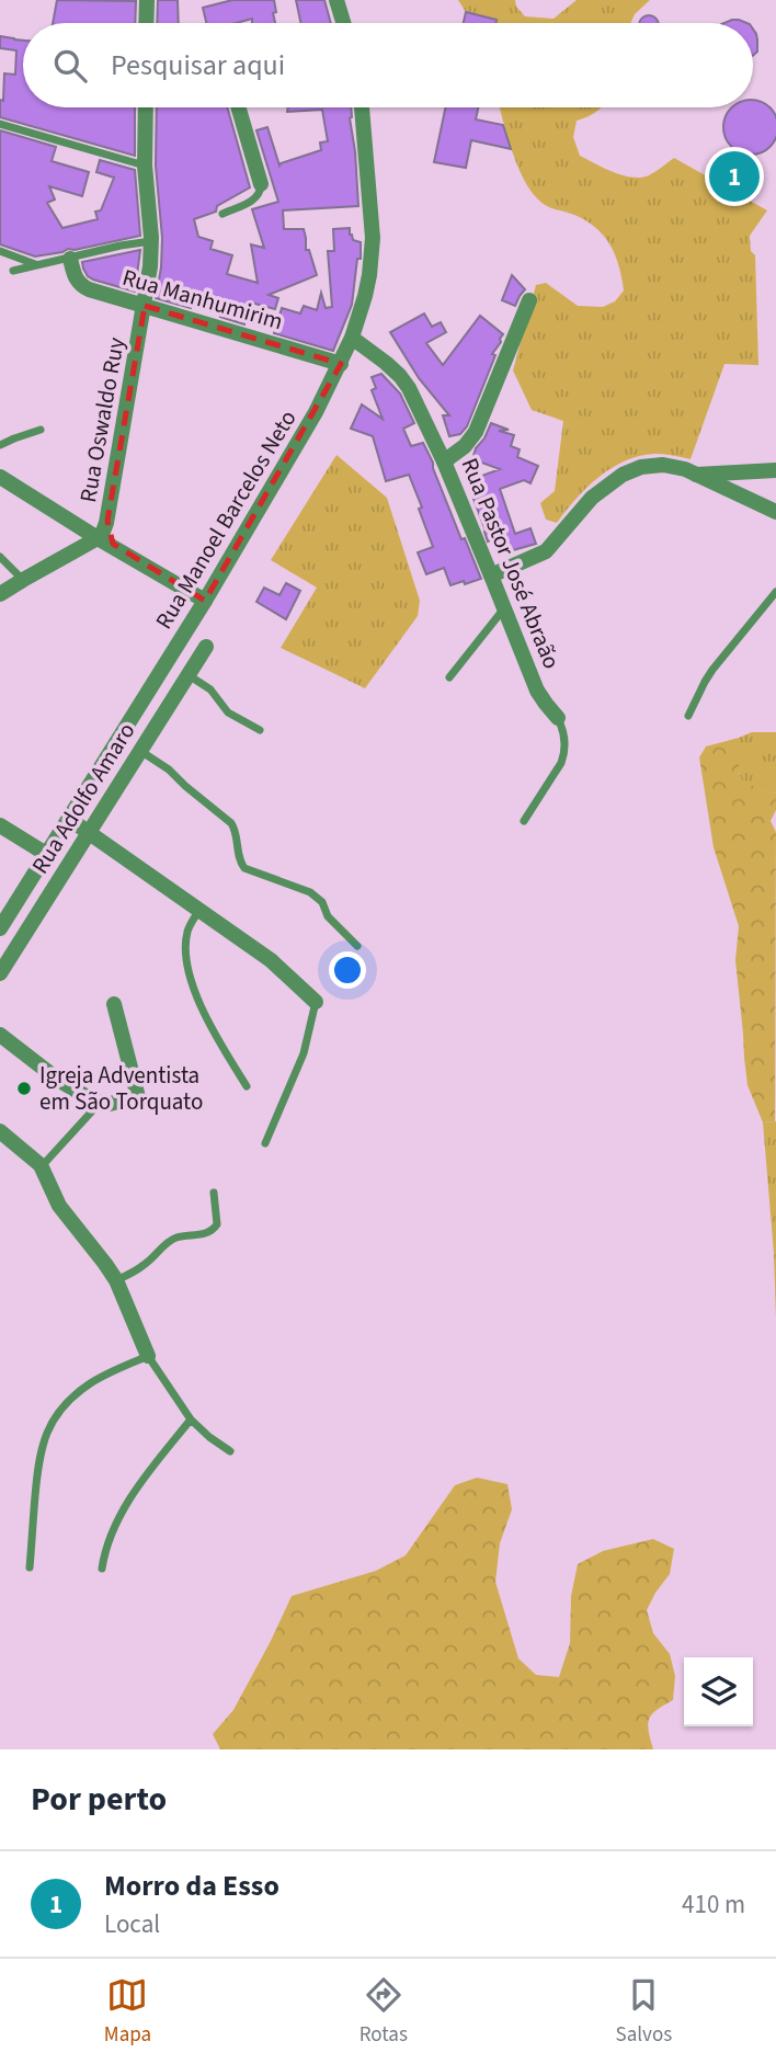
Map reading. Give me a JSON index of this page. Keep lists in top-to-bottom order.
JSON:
{
  "streets": {
    "street": [
      "Rua Manhumirim",
      "Rua Oswaldo Ruy",
      "Rua Manoel Barcelos Neto",
      "Rua Pastor José Abraão",
      "Rua Adolfo Amaro"
    ]
  },
  "crossings": [
    ["Rua Manhumirim", "Rua Oswaldo Ruy"],
    ["Rua Manhumirim", "Rua Manoel Barcelos Neto"],
    ["Rua Manoel Barcelos Neto", "Rua Pastor José Abraão"]
  ],
  "places": ["Igreja Adventista em São Torquato"],
  "page": {
    "search": "Pesquisar aqui",
    "pins": "1",
    "heading": "Por perto",
    "list": [
      {
        "mark": "1",
        "name": "Morro da Esso",
        "note": "Local",
        "value": "410 m"
      }
    ],
    "nav": ["Mapa", "Rotas", "Salvos"]
  }
}
